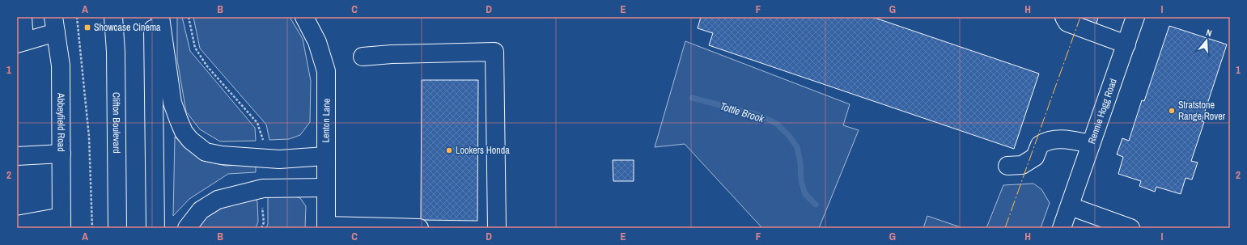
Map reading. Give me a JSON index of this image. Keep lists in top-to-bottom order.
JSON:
{
  "streets": {
    "main road": [
      "Rennie Hogg Road",
      "Lenton Lane",
      "Abbeyfield Road",
      "Clifton Boulevard"
    ]
  },
  "water": ["Tottle Brook"],
  "places": {
    "transit": ["Showcase Cinema"],
    "other": ["Stratstone Range Rover", "Lookers Honda"]
  },
  "north": "top",
  "grid": {
    "columns": [
      "A",
      "B",
      "C",
      "D",
      "E",
      "F",
      "G",
      "H",
      "I"
    ],
    "rows": ["1", "2"]
  }
}
